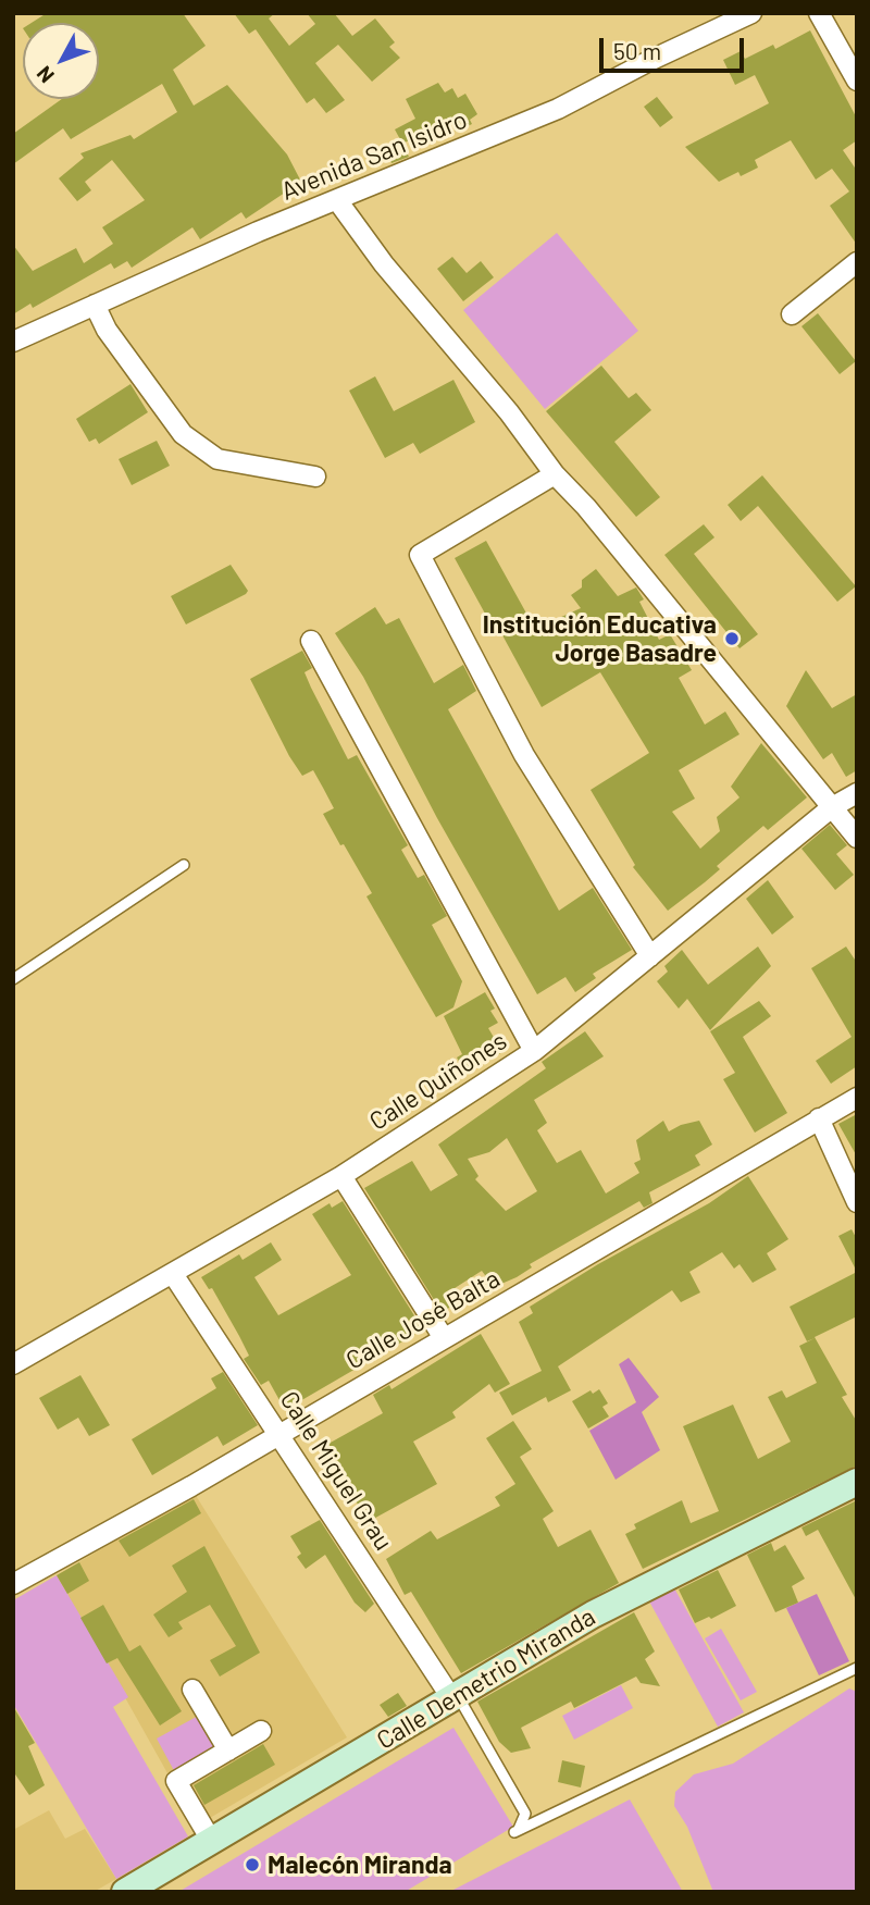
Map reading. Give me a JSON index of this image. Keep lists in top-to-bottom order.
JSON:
{
  "streets": {
    "main road": ["Calle Demetrio Miranda"],
    "street": [
      "Avenida San Isidro",
      "Calle Quiñones",
      "Calle José Balta",
      "Calle Miguel Grau"
    ]
  },
  "crossings": [
    ["Calle Quiñones", "Calle Miguel Grau"],
    ["Calle José Balta", "Calle Miguel Grau"],
    ["Calle Miguel Grau", "Calle Demetrio Miranda"]
  ],
  "places": ["Institución Educativa Jorge Basadre", "Malecón Miranda"],
  "scale_bar": "50 m",
  "north": "bottom left"
}
